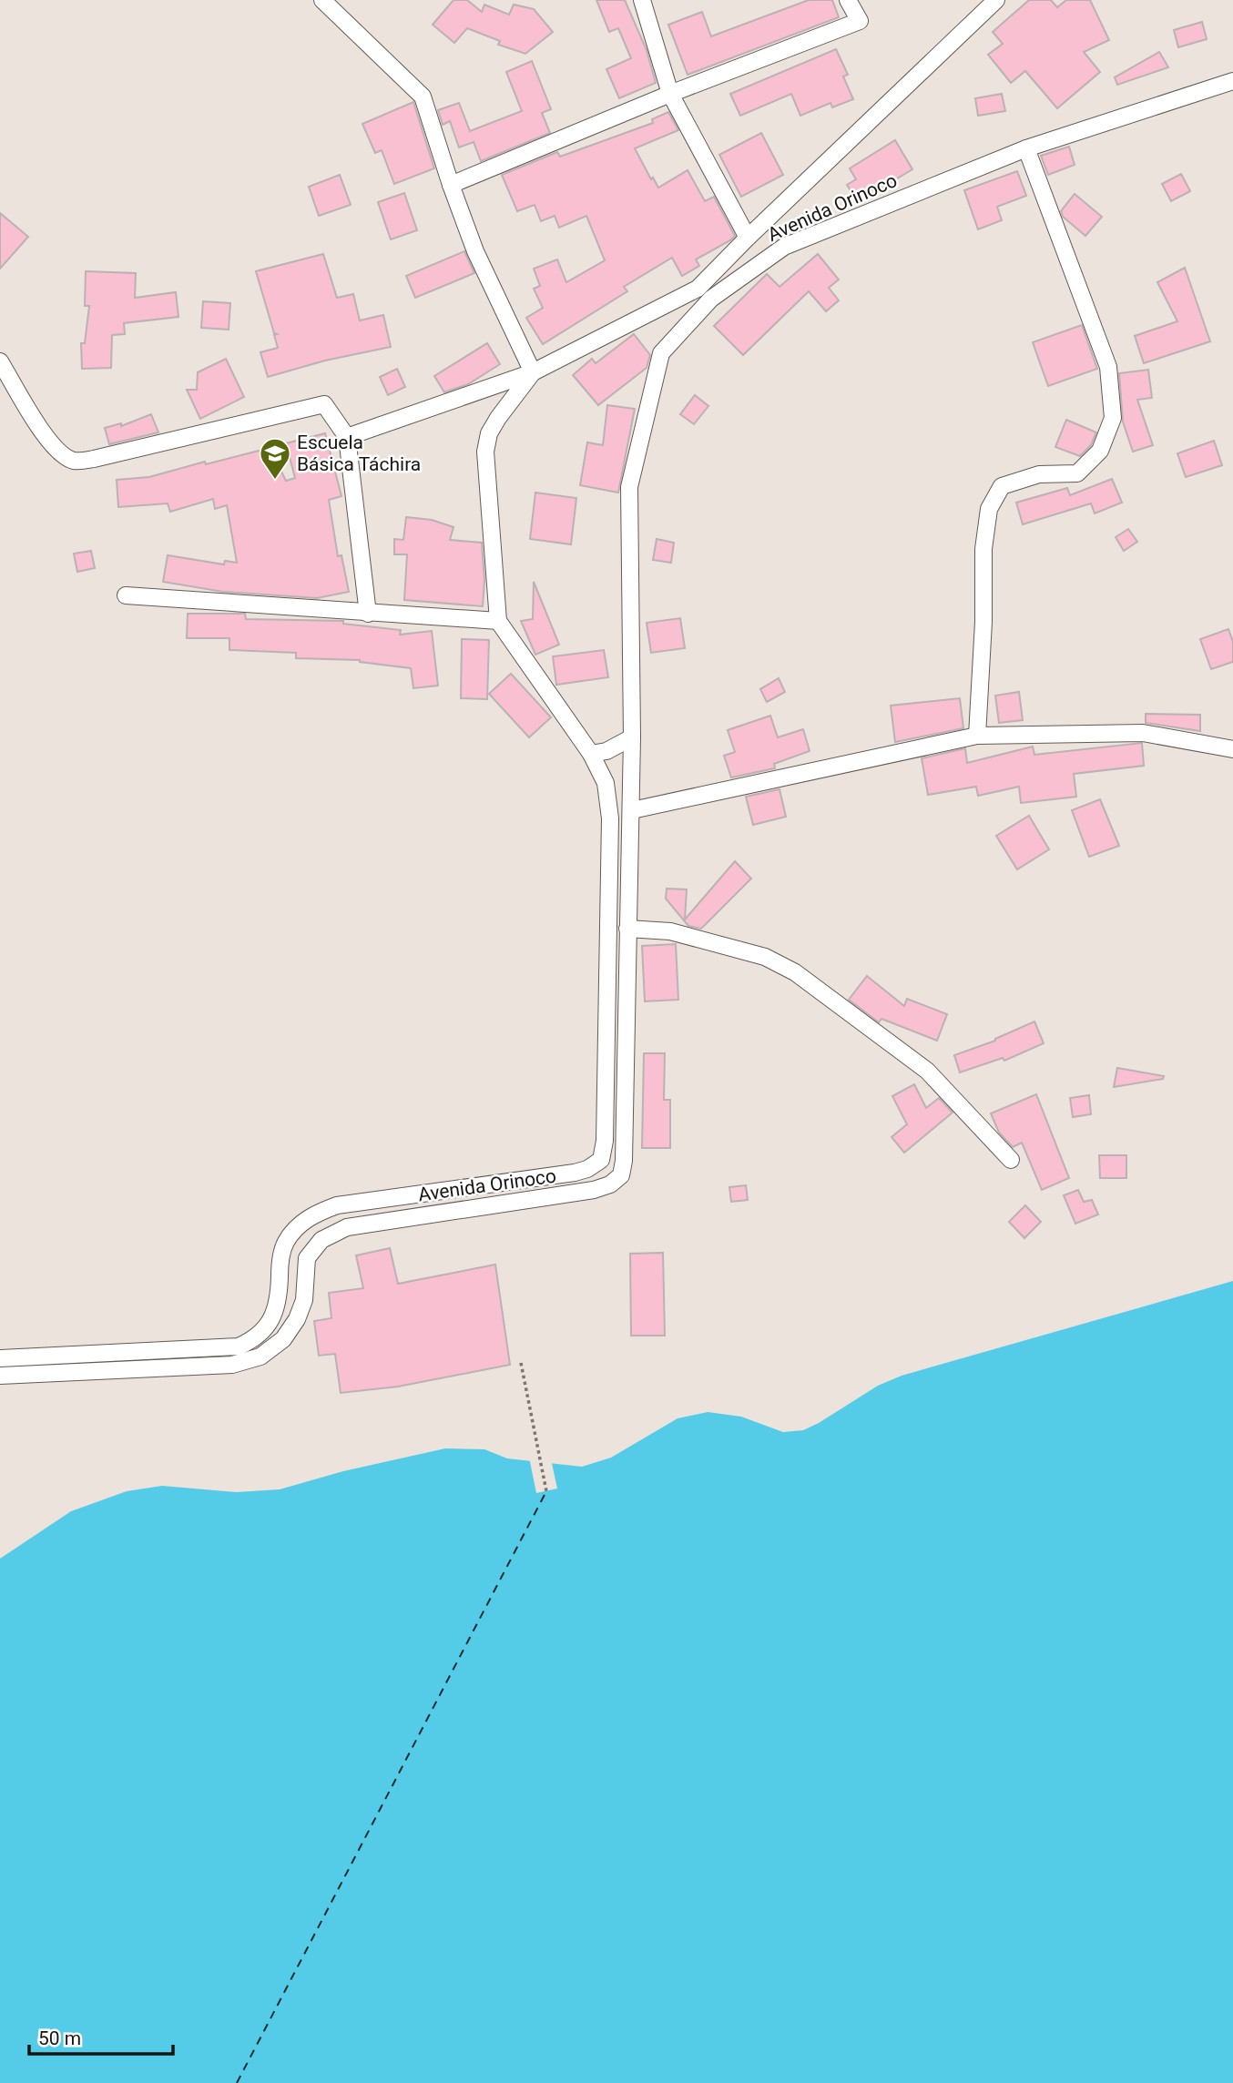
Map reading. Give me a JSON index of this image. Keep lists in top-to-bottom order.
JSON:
{
  "streets": {
    "street": ["Avenida Orinoco"]
  },
  "places": {
    "school or university": ["Escuela Básica Táchira"]
  },
  "scale_bar": "50 m"
}
